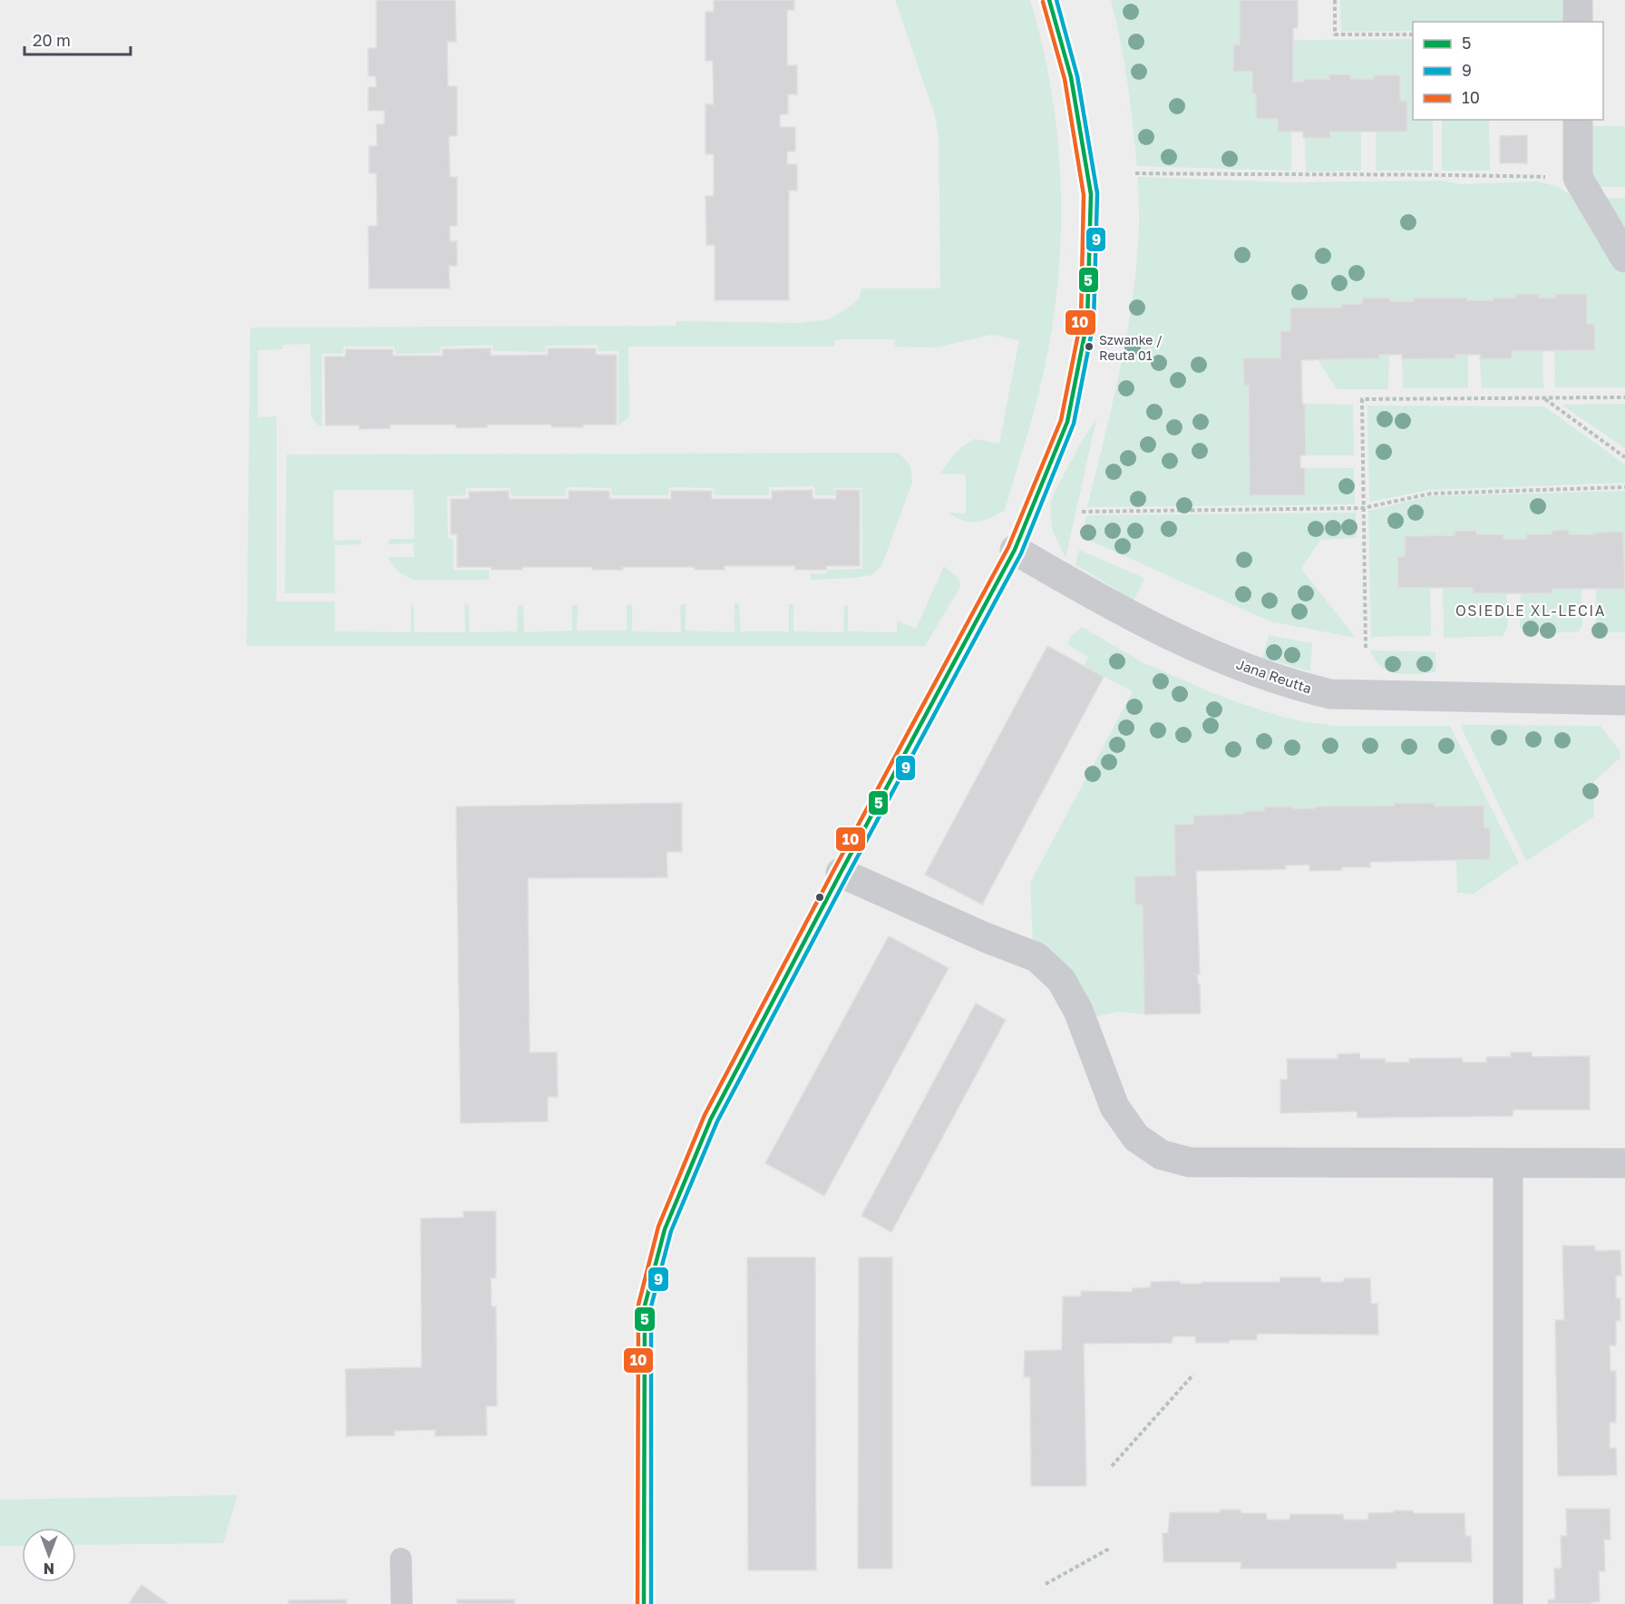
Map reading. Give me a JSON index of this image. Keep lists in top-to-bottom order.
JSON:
{
  "streets": {
    "street": ["Jana Reutta"]
  },
  "districts": ["OSIEDLE XL-LECIA"],
  "places": ["Szwanke / Reuta 01"],
  "lines": ["transit line 5", "transit line 9", "transit line 10"],
  "legend": ["5", "9", "10"],
  "scale_bar": "20 m",
  "north": "bottom"
}
